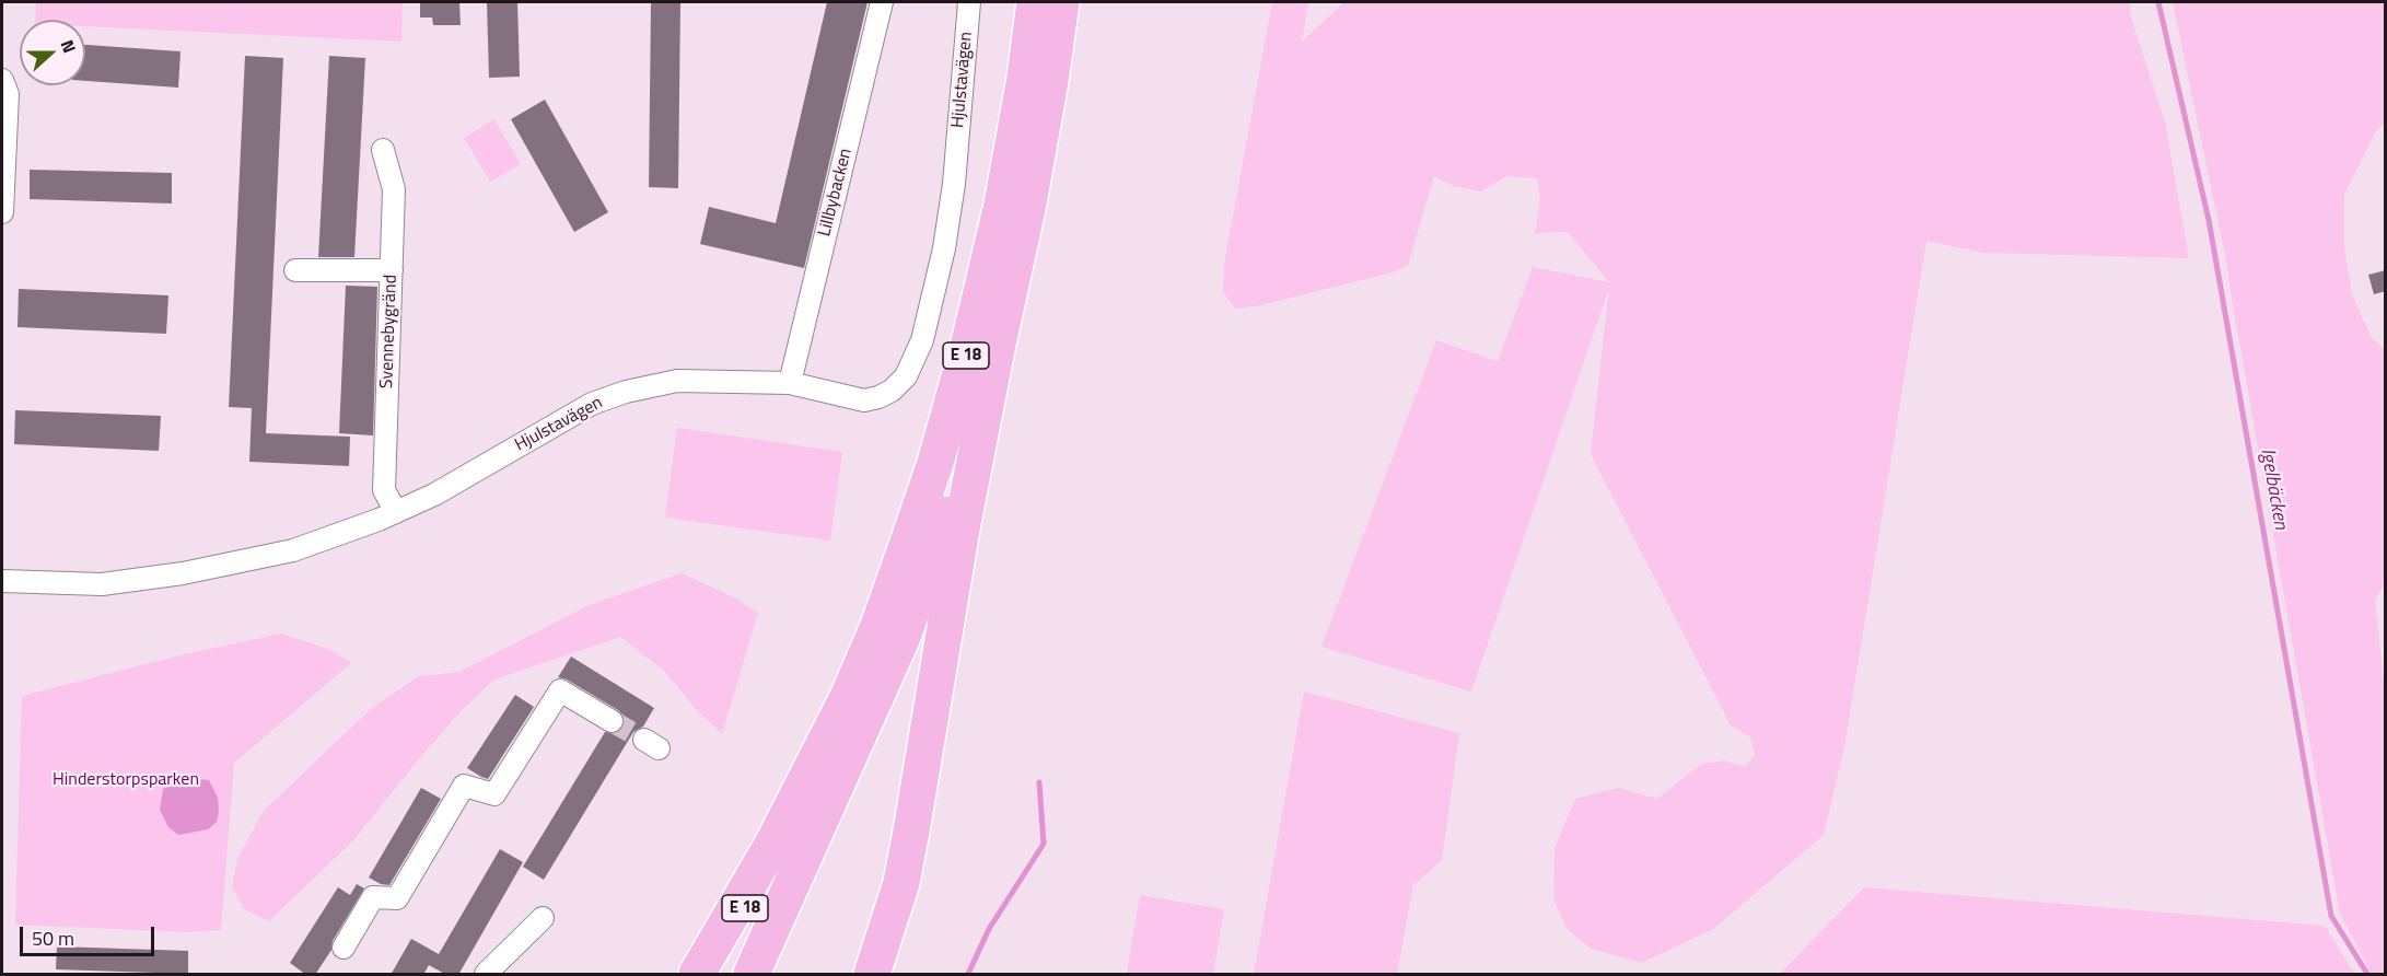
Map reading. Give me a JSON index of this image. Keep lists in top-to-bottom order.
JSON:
{
  "streets": {
    "highway": ["E 18"],
    "street": ["Hjulstavägen", "Lillbybacken", "Svennebygränd"]
  },
  "crossings": [
    ["Hjulstavägen", "Lillbybacken"],
    ["Hjulstavägen", "Svennebygränd"]
  ],
  "water": ["Igelbäcken"],
  "parks": ["Hinderstorpsparken"],
  "scale_bar": "50 m",
  "north": "right"
}
